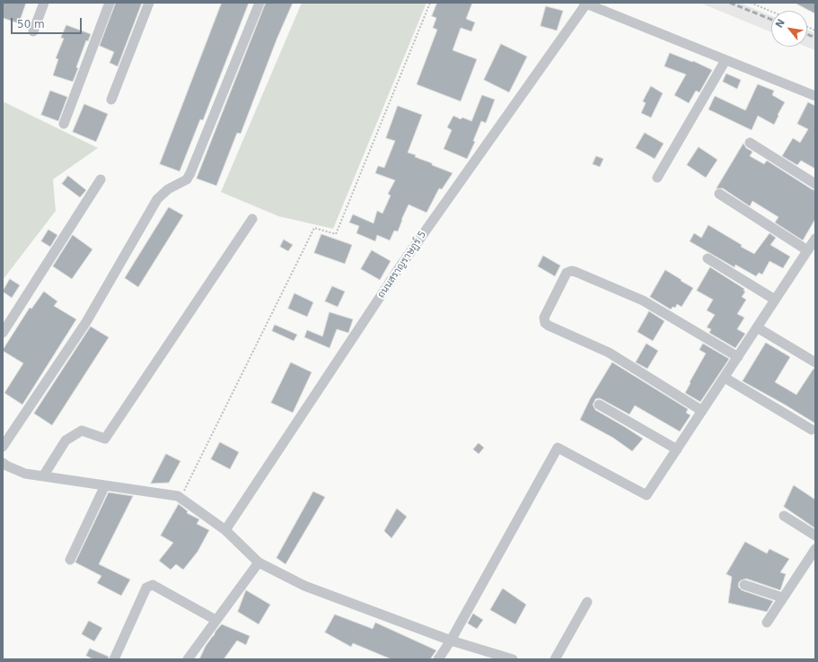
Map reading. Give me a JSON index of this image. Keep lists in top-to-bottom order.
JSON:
{
  "streets": {
    "street": ["ถนนสราญราษฎร์ 5"]
  },
  "scale_bar": "50 m",
  "north": "top left"
}
